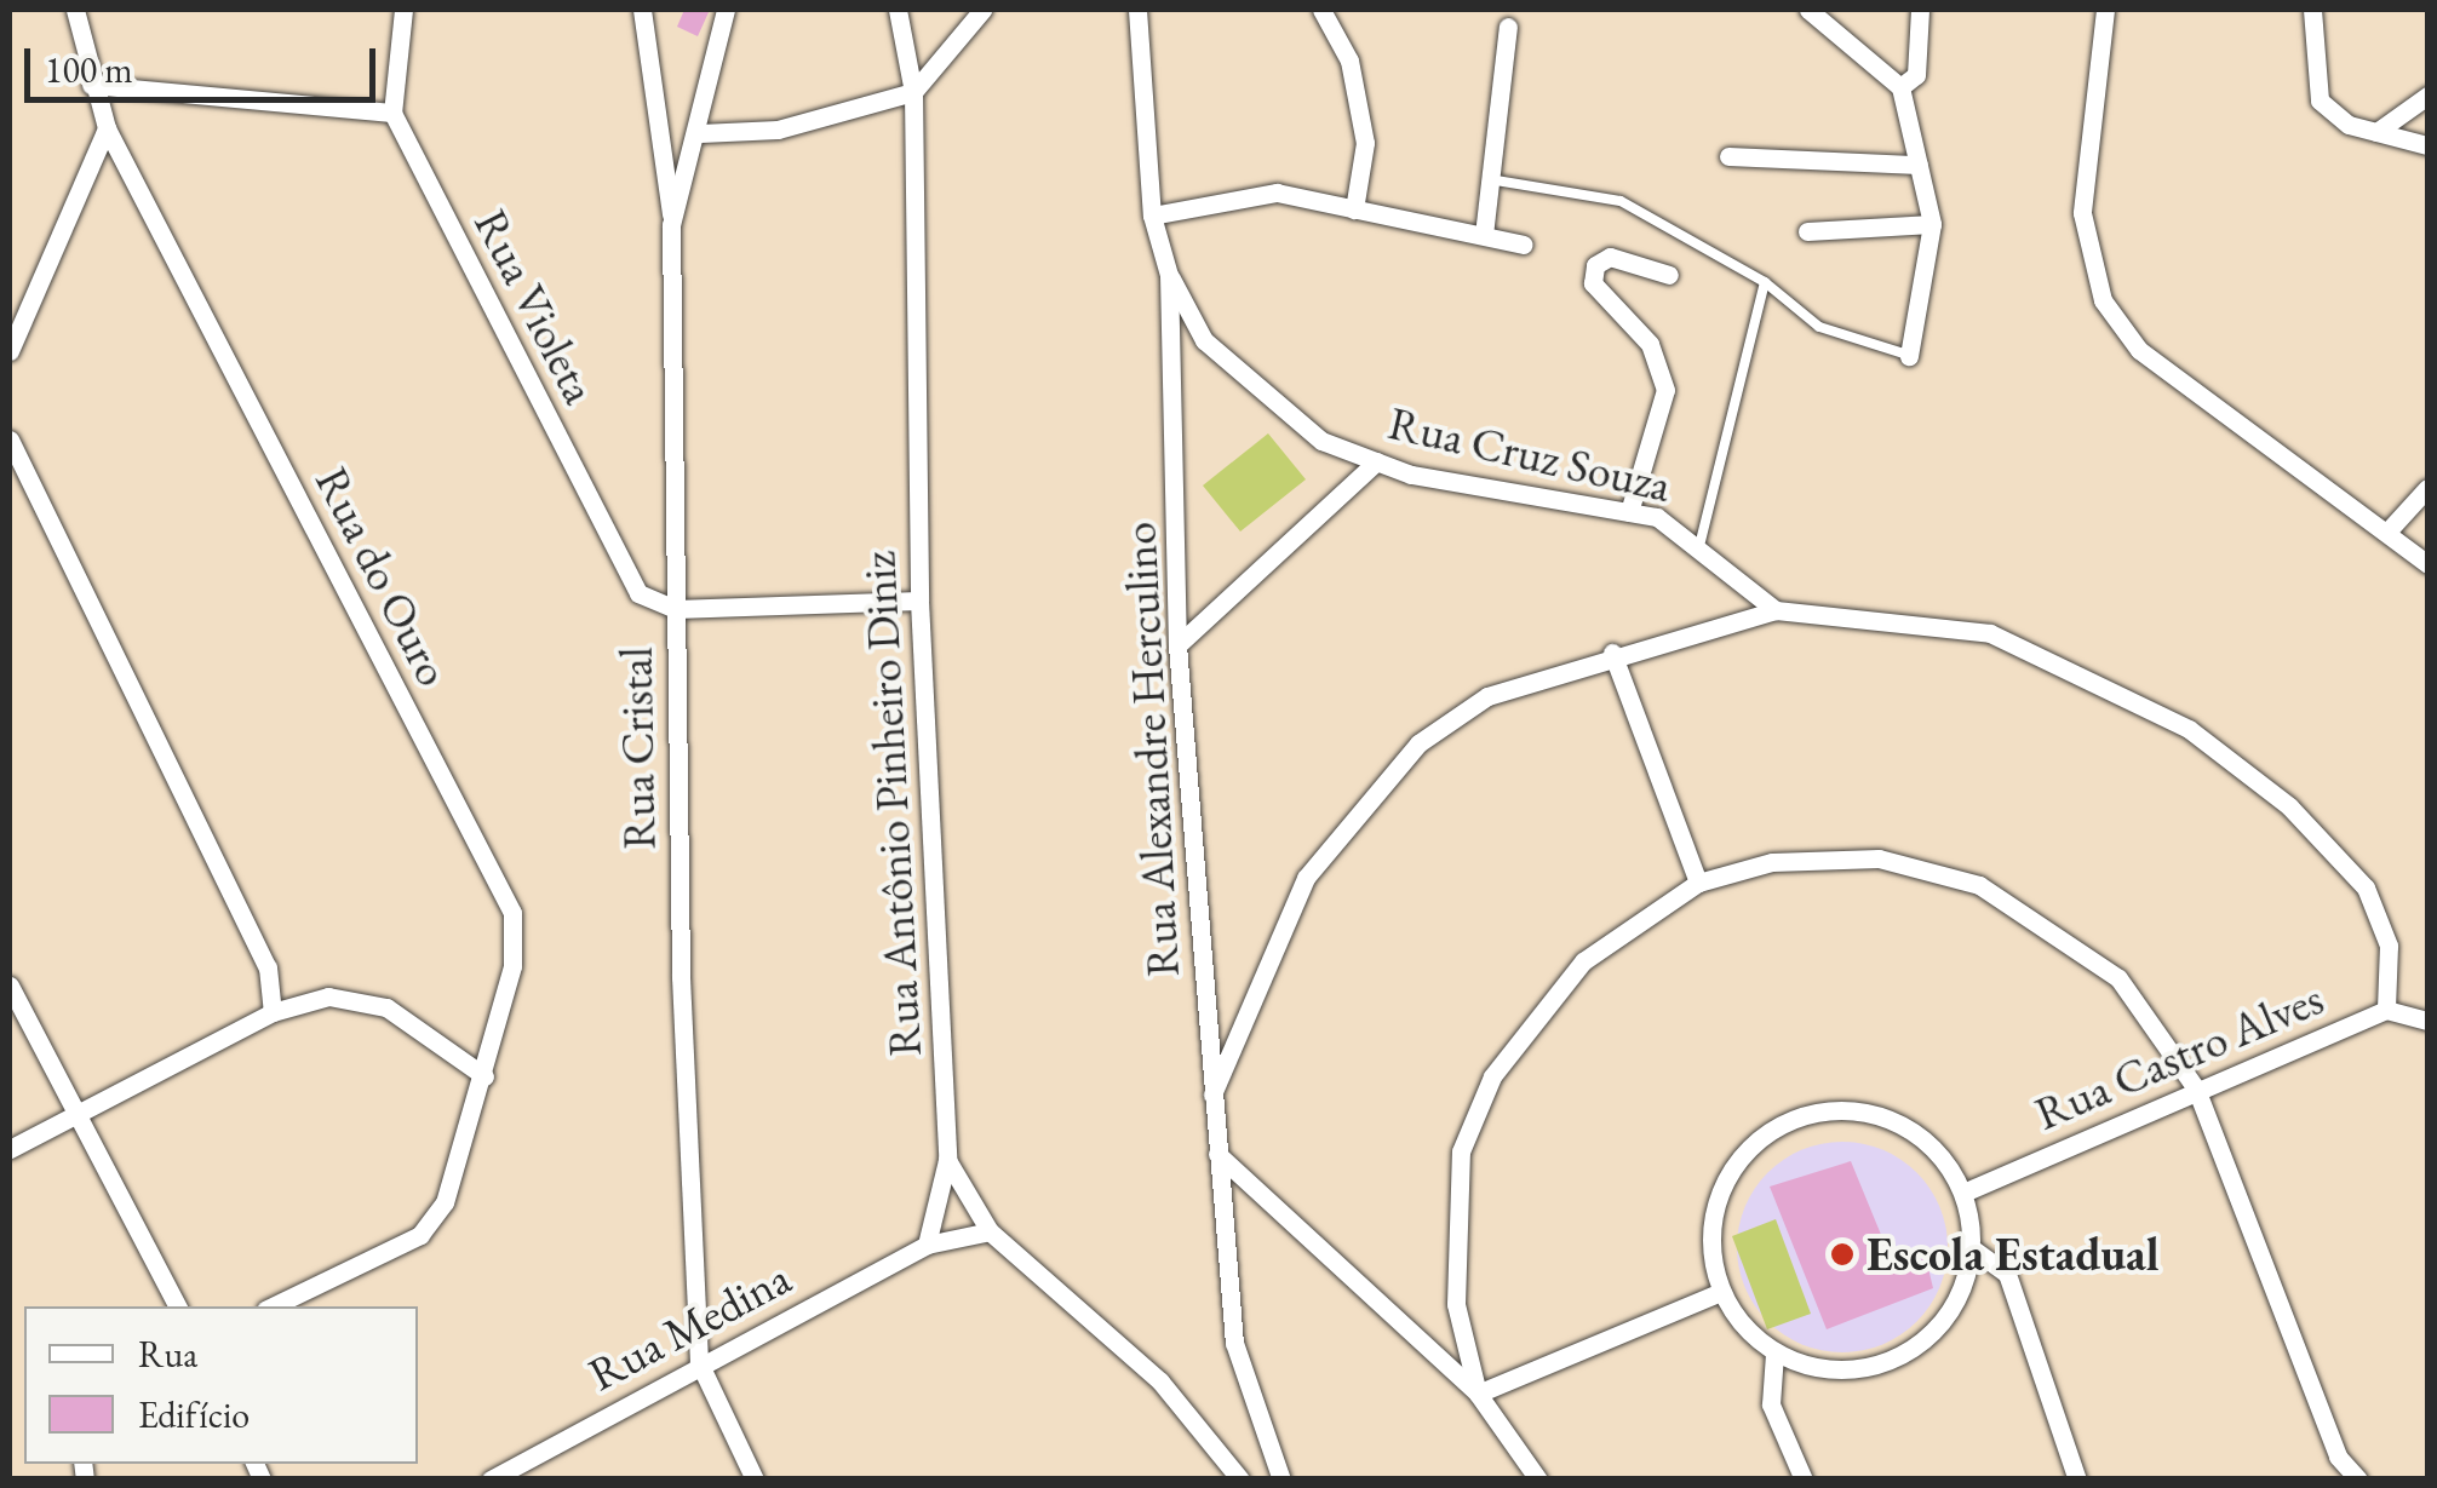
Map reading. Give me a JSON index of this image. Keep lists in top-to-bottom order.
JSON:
{
  "streets": {
    "street": [
      "Rua Violeta",
      "Rua Cruz Souza",
      "Rua do Ouro",
      "Rua Cristal",
      "Rua Alexandre Herculino",
      "Rua Antônio Pinheiro Diniz",
      "Rua Castro Alves",
      "Rua Medina"
    ]
  },
  "crossings": [
    ["Rua Violeta", "Rua Cristal"],
    ["Rua Cruz Souza", "Rua Alexandre Herculino"],
    ["Rua Cristal", "Rua Medina"],
    ["Rua Antônio Pinheiro Diniz", "Rua Medina"]
  ],
  "places": ["Escola Estadual"],
  "legend": ["Rua", "Edifício"],
  "scale_bar": "100 m"
}
